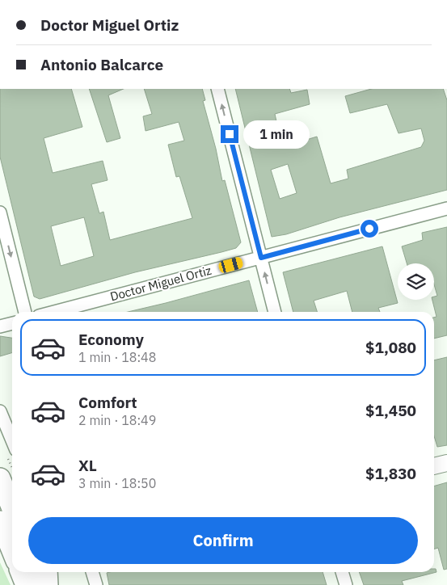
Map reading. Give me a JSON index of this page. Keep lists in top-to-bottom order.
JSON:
{
  "streets": {
    "street": ["Doctor Miguel Ortiz"]
  },
  "page": {
    "banner": ["Doctor Miguel Ortiz", "Antonio Balcarce"],
    "bubble": "1 min",
    "list": [
      {
        "name": "Economy",
        "note": "1 min · 18:48",
        "value": "$1,080"
      },
      {
        "name": "Comfort",
        "note": "2 min · 18:49",
        "value": "$1,450"
      },
      {
        "name": "XL",
        "note": "3 min · 18:50",
        "value": "$1,830"
      }
    ],
    "buttons": "Confirm"
  }
}
